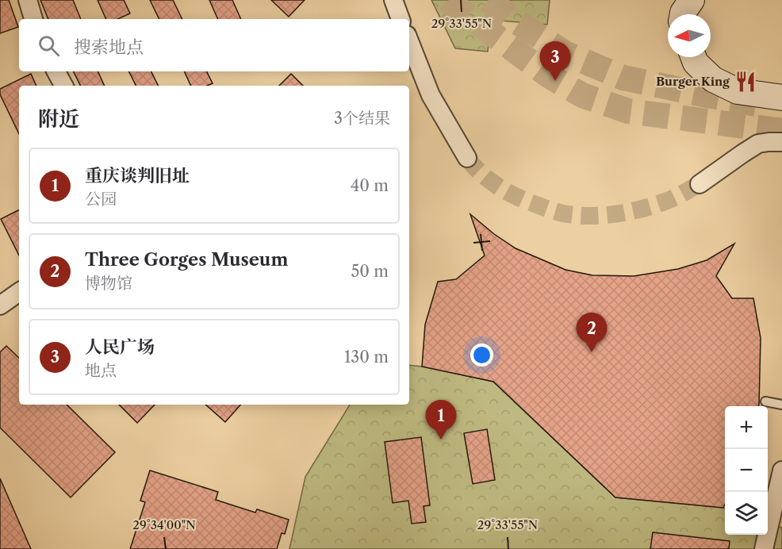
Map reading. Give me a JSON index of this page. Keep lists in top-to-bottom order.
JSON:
{
  "places": {
    "restaurant": ["Burger King"]
  },
  "north": "left",
  "page": {
    "search": "搜索地点",
    "pins": ["3", "2", "1"],
    "heading": ["附近", "3个结果"],
    "list": [
      {
        "mark": "1",
        "name": "重庆谈判旧址",
        "note": "公园",
        "value": "40 m"
      },
      {
        "mark": "2",
        "name": "Three Gorges Museum",
        "note": "博物馆",
        "value": "50 m"
      },
      {
        "mark": "3",
        "name": "人民广场",
        "note": "地点",
        "value": "130 m"
      }
    ],
    "map_buttons": ["+", "−"]
  },
  "coordinates": ["29°33'55\"N", "29°34'00\"N"]
}
